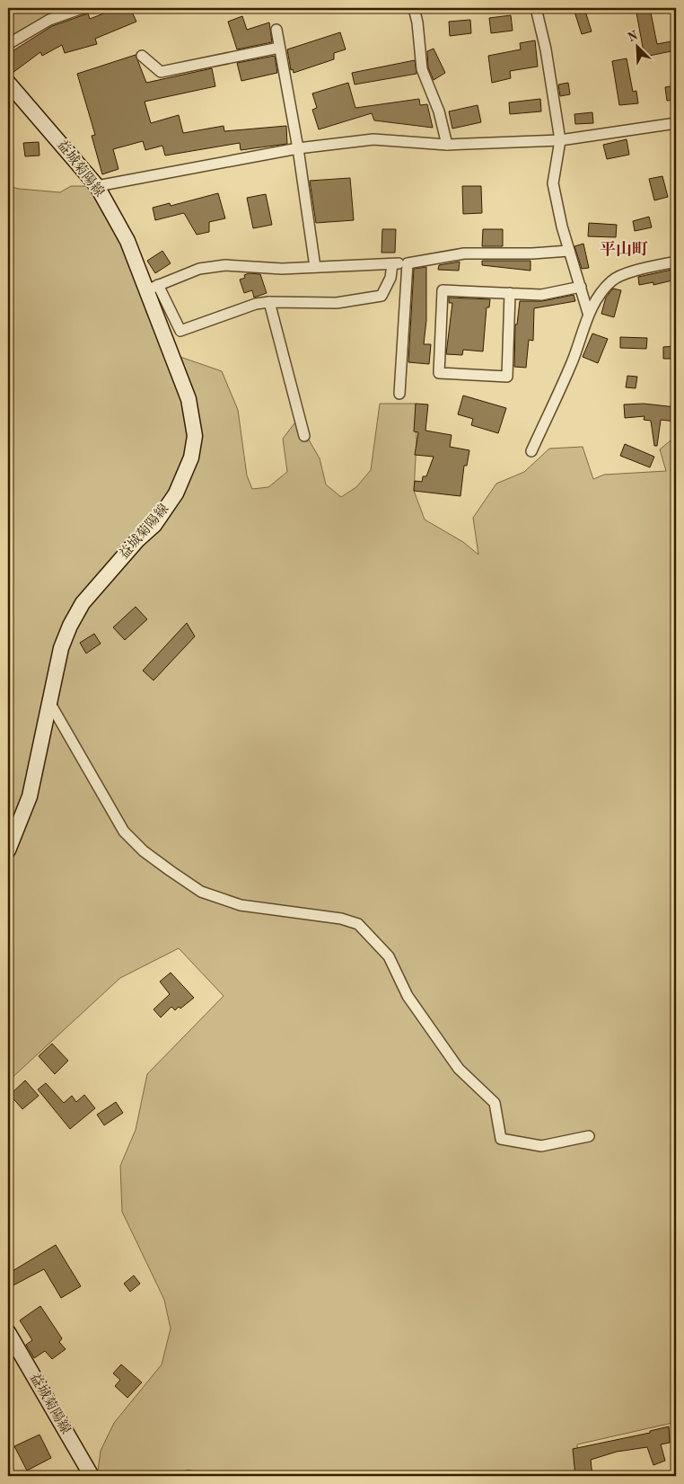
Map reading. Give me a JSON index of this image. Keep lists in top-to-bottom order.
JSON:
{
  "streets": {
    "main road": ["益城菊陽線"]
  },
  "districts": ["平山町"],
  "north": "top left"
}
